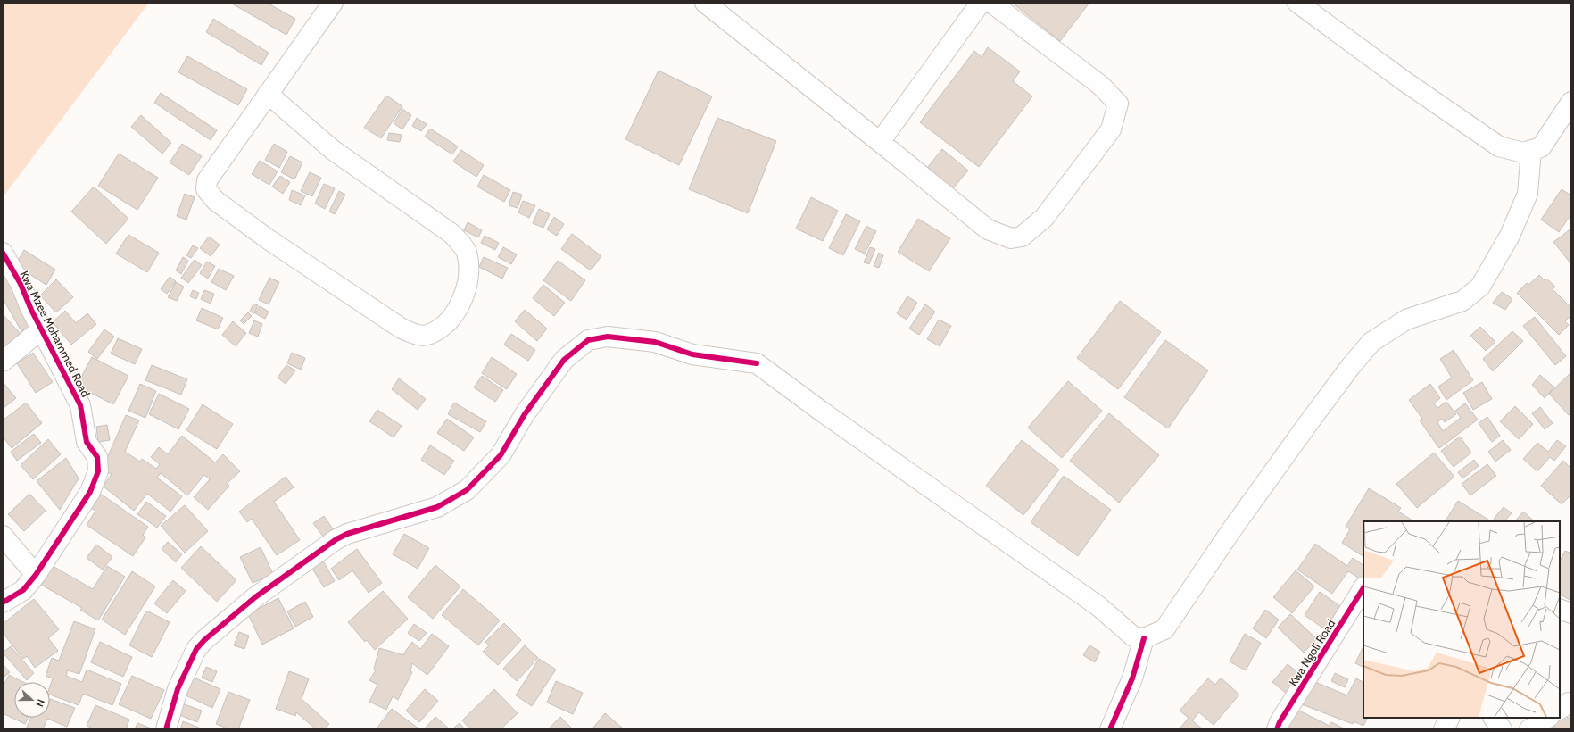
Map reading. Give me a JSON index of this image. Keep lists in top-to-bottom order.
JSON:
{
  "streets": {
    "street": ["Kwa Mzee Mohammed Road", "Kwa Ngoli Road"]
  },
  "north": "right"
}
